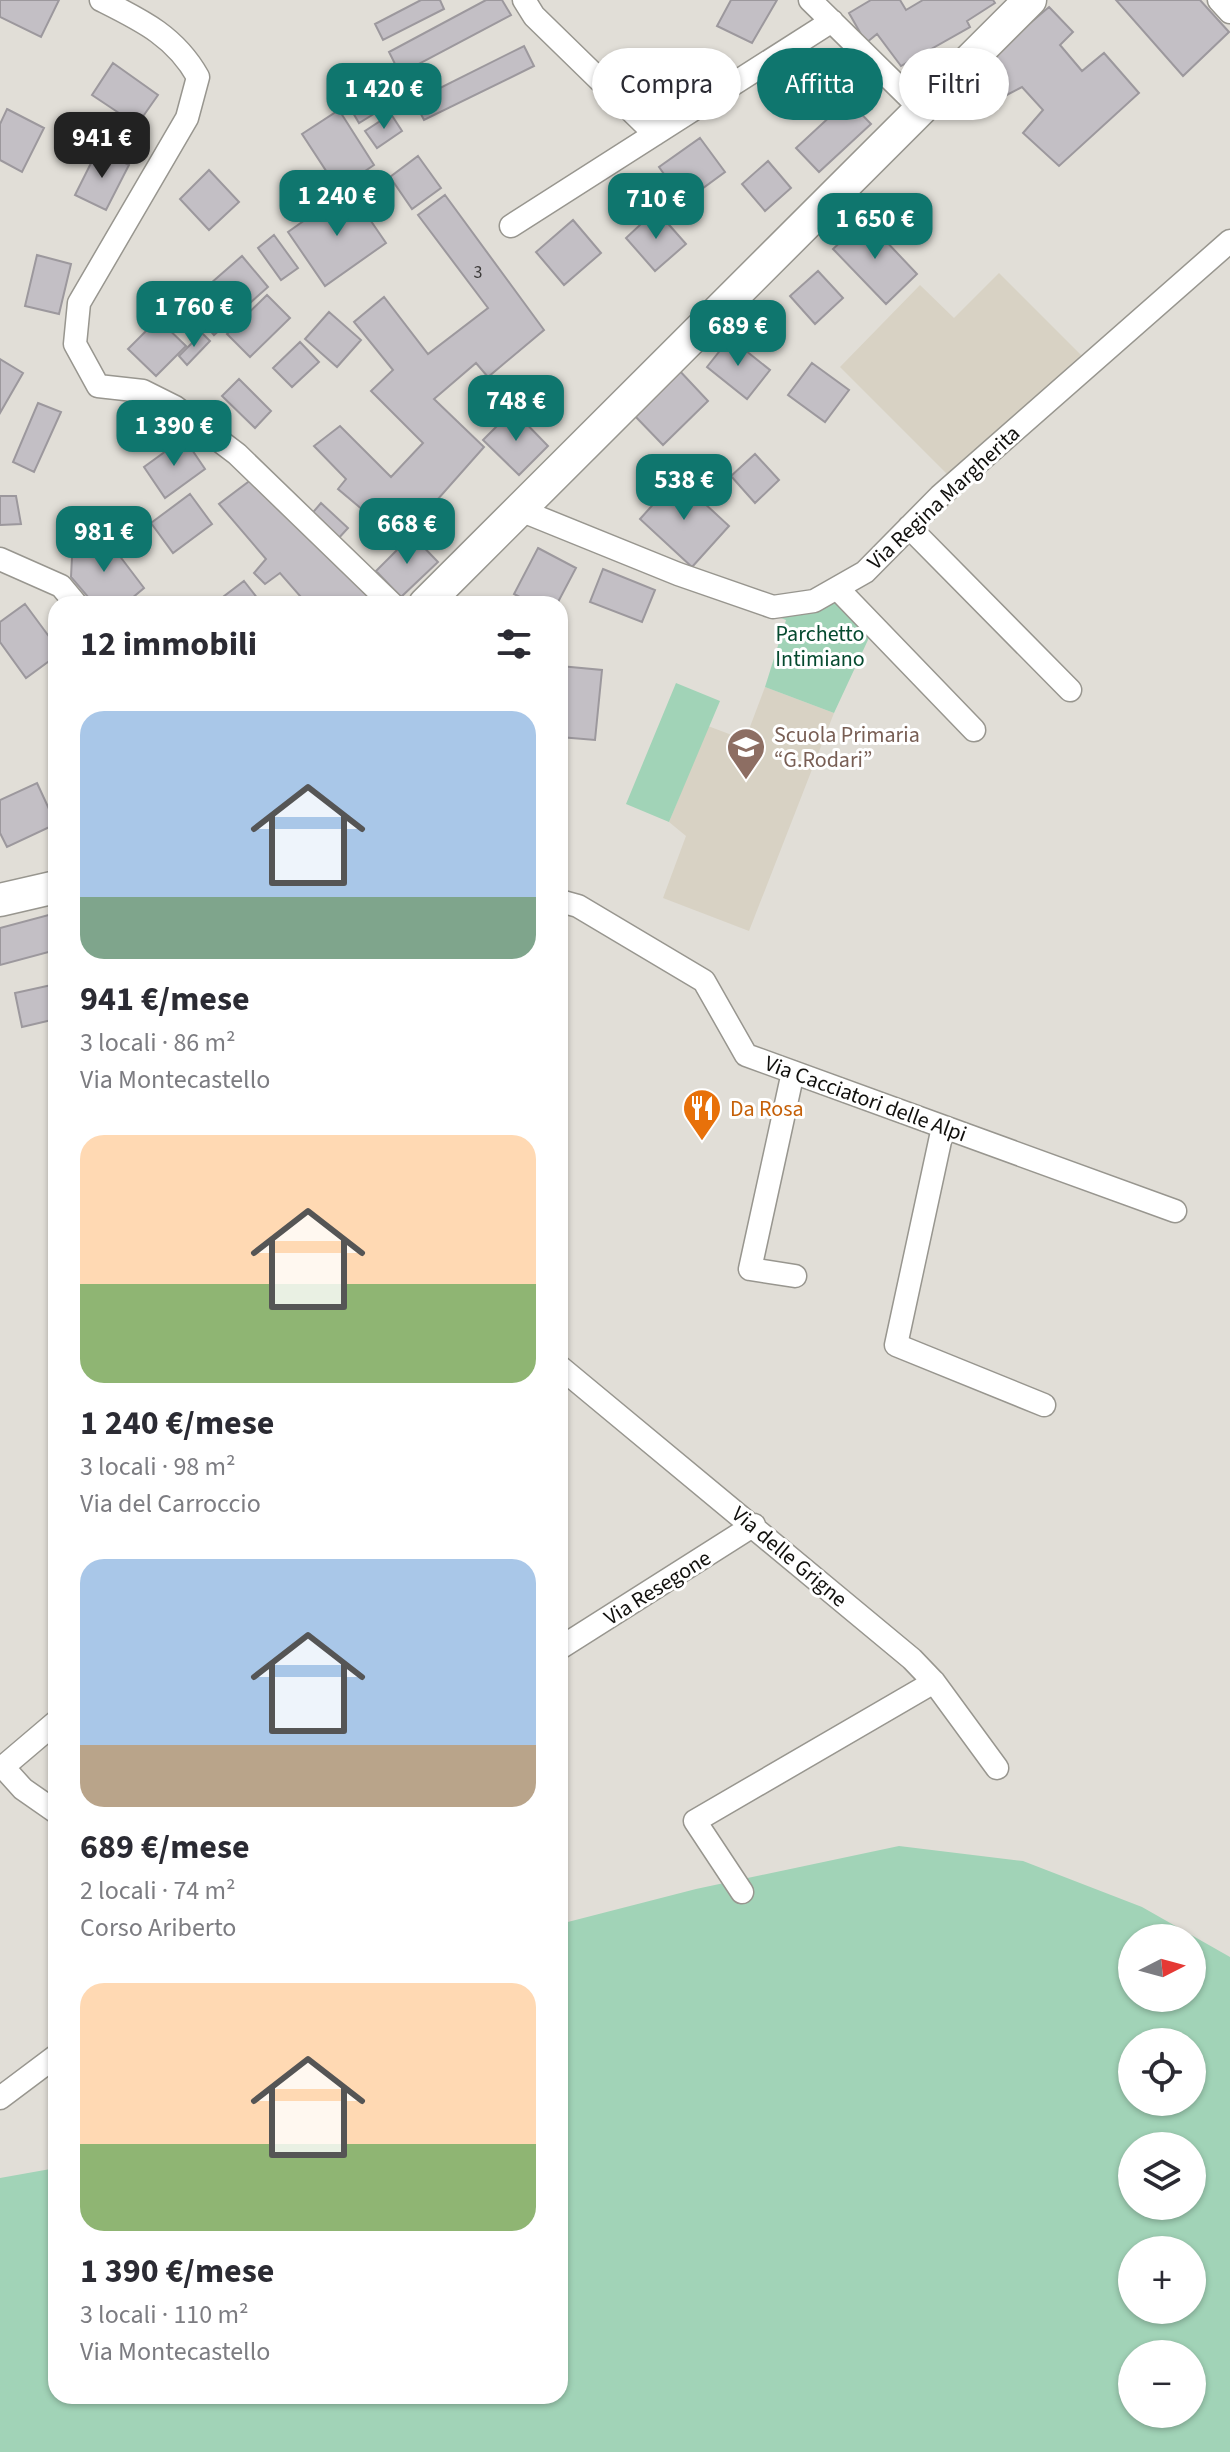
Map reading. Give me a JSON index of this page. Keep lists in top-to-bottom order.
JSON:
{
  "streets": {
    "street": [
      "Via Regina Margherita",
      "Via Cacciatori delle Alpi",
      "Via delle Grigne",
      "Via Resegone"
    ]
  },
  "crossings": [
    ["Via delle Grigne", "Via Resegone"]
  ],
  "parks": ["Parchetto Intimiano"],
  "places": {
    "school or university": ["Scuola Primaria “G.Rodari”"],
    "restaurant": ["Da Rosa"]
  },
  "house_numbers": ["3"],
  "north": "right",
  "page": {
    "chip": ["Compra", "Affitta", "Filtri"],
    "price": [
      "1 420 €",
      "941 €",
      "1 240 €",
      "710 €",
      "1 650 €",
      "1 760 €",
      "689 €",
      "748 €",
      "1 390 €",
      "538 €",
      "668 €",
      "981 €"
    ],
    "heading": "12 immobili",
    "list": [
      {
        "name": "941 €/mese",
        "note": "3 locali · 86 m² · Via Montecastello"
      },
      {
        "name": "1 240 €/mese",
        "note": "3 locali · 98 m² · Via del Carroccio"
      },
      {
        "name": "689 €/mese",
        "note": "2 locali · 74 m² · Corso Ariberto"
      },
      {
        "name": "1 390 €/mese",
        "note": "3 locali · 110 m² · Via Montecastello"
      }
    ],
    "map_buttons": ["+", "−"]
  }
}
